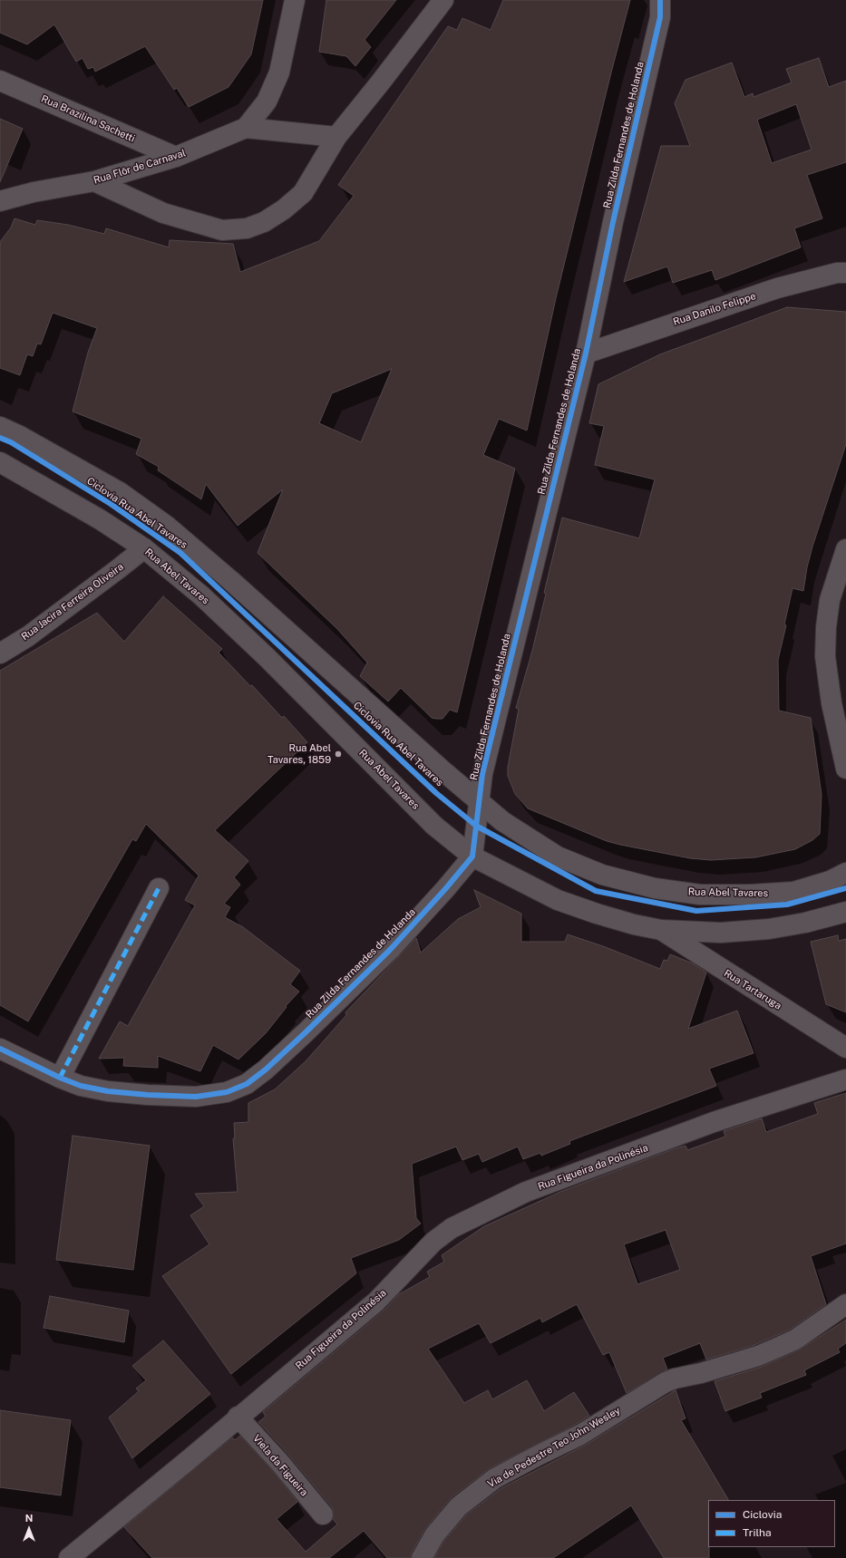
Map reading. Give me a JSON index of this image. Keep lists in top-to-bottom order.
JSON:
{
  "streets": {
    "street": [
      "Rua Brazilina Sachetti",
      "Rua Zilda Fernandes de Holanda",
      "Rua Flôr de Carnaval",
      "Rua Danilo Felippe",
      "Rua Abel Tavares",
      "Rua Jacira Ferreira Oliveira",
      "Rua Tartaruga",
      "Rua Figueira da Polinésia",
      "Via de Pedestre Teo John Wesley",
      "Viela da Figueira"
    ],
    "cycle path": ["Ciclovia Rua Abel Tavares"]
  },
  "crossings": [
    ["Rua Brazilina Sachetti", "Rua Flôr de Carnaval"],
    ["Rua Zilda Fernandes de Holanda", "Rua Danilo Felippe"],
    ["Rua Zilda Fernandes de Holanda", "Rua Abel Tavares"],
    ["Rua Abel Tavares", "Rua Jacira Ferreira Oliveira"],
    ["Rua Abel Tavares", "Rua Tartaruga"],
    ["Rua Figueira da Polinésia", "Viela da Figueira"]
  ],
  "places": ["Rua Abel Tavares, 1859"],
  "legend": ["Ciclovia", "Trilha"],
  "north": "top"
}
